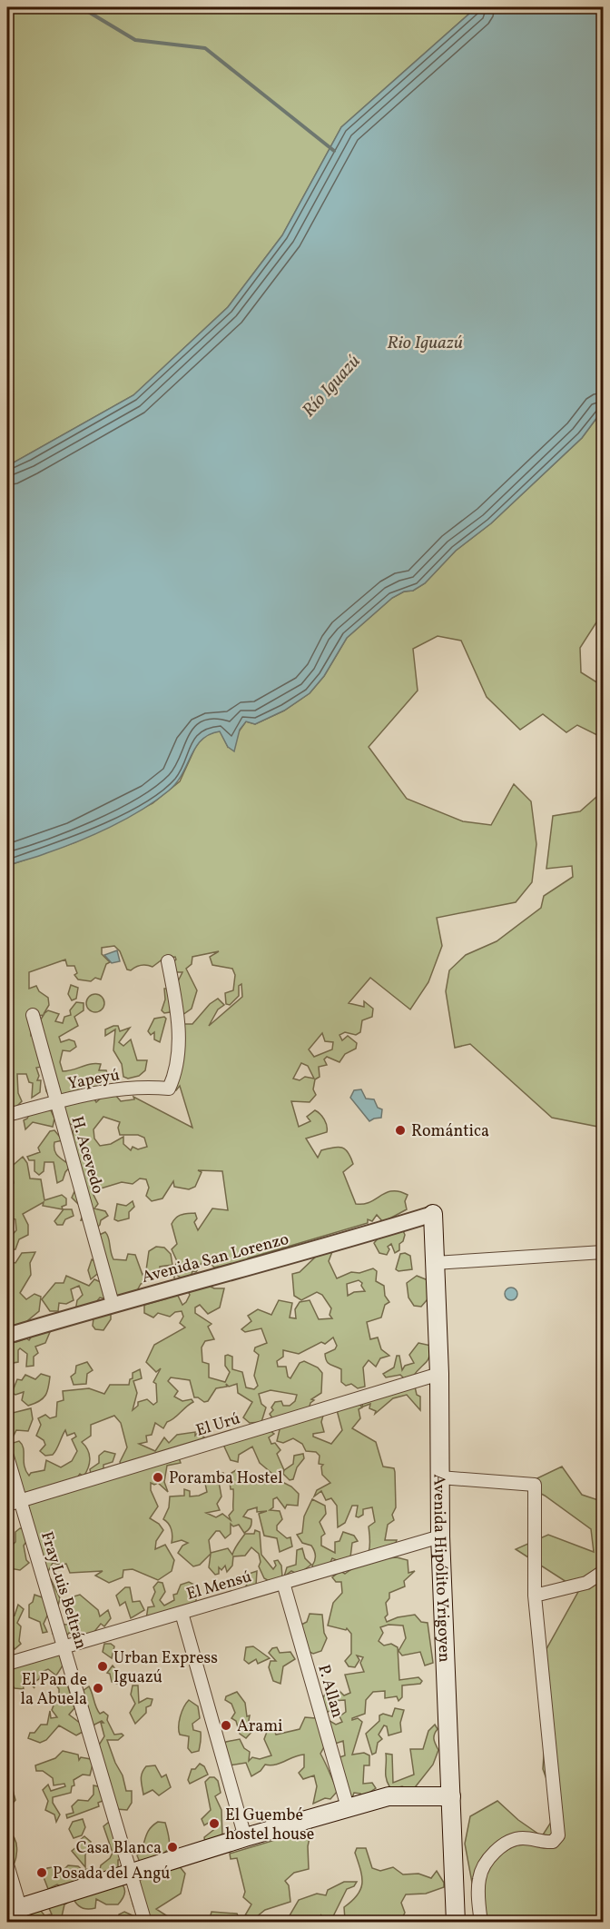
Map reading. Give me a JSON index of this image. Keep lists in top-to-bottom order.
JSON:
{
  "streets": {
    "main road": ["Avenida Hipólito Yrigoyen"],
    "street": [
      "Yapeyú",
      "H. Acevedo",
      "Avenida San Lorenzo",
      "El Urú",
      "El Mensú",
      "Fray Luis Beltrán",
      "P. Allan"
    ]
  },
  "crossings": [
    ["Yapeyú", "H. Acevedo"],
    ["H. Acevedo", "Avenida San Lorenzo"],
    ["Avenida San Lorenzo", "Avenida Hipólito Yrigoyen"],
    ["El Urú", "Avenida Hipólito Yrigoyen"],
    ["El Urú", "Fray Luis Beltrán"],
    ["Avenida Hipólito Yrigoyen", "El Mensú"],
    ["El Mensú", "Fray Luis Beltrán"],
    ["El Mensú", "P. Allan"]
  ],
  "water": ["Rio Iguazú", "Río Iguazú"],
  "places": [
    "Romántica",
    "Poramba Hostel",
    "Urban Express Iguazú",
    "El Pan de la Abuela",
    "Arami",
    "El Guembé hostel house",
    "Casa Blanca",
    "Posada del Angú"
  ]
}
